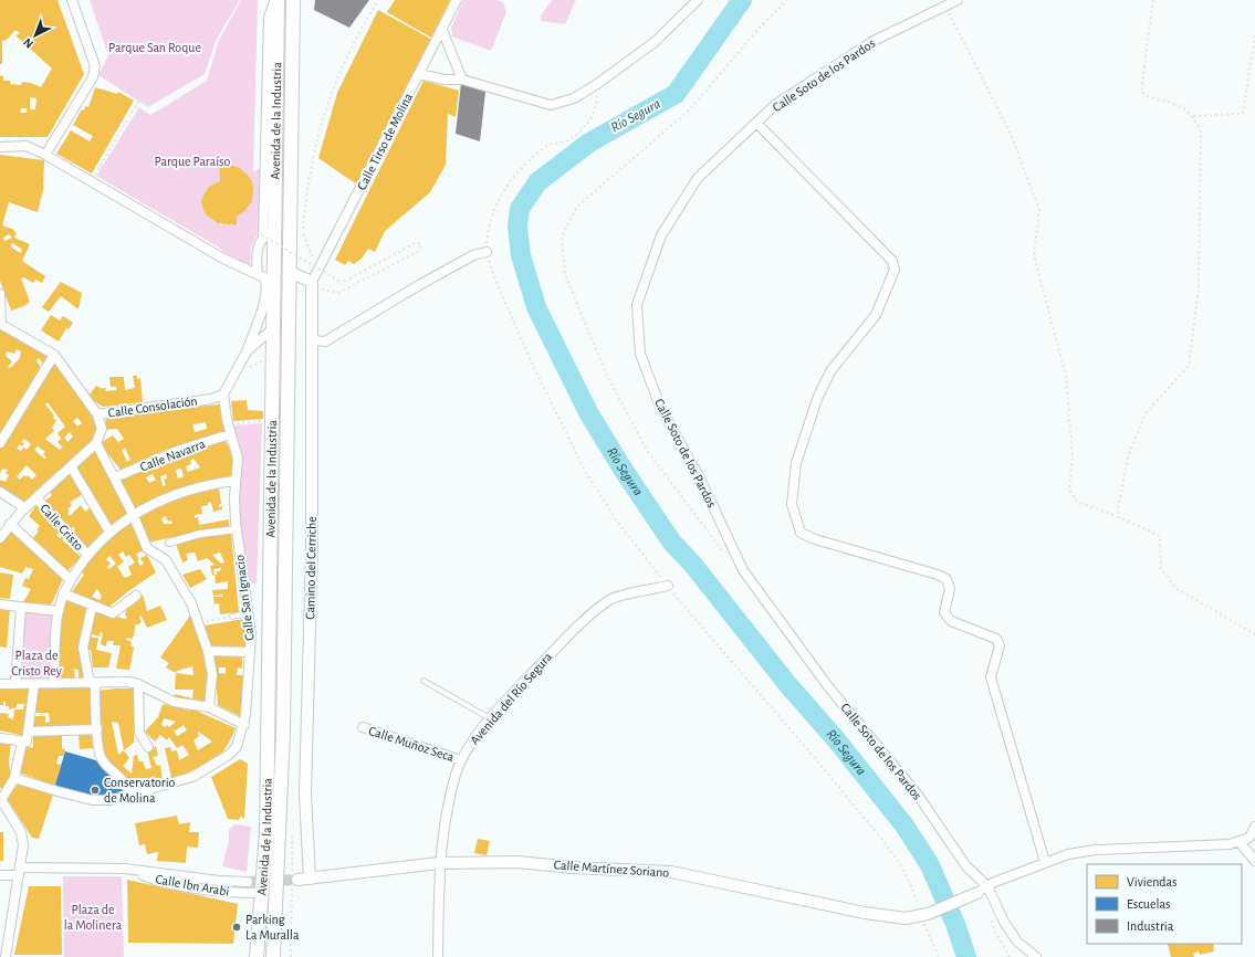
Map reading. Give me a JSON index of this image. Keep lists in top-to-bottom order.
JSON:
{
  "streets": {
    "main road": ["Avenida de la Industria"],
    "street": [
      "Calle Soto de los Pardos",
      "Calle Tirso de Molina",
      "Calle Consolación",
      "Calle Navarra",
      "Calle Cristo",
      "Camino del Cerriche",
      "Calle San Ignacio",
      "Avenida del Río Segura",
      "Calle Muñoz Seca",
      "Calle Martínez Soriano",
      "Calle Ibn Arabi"
    ]
  },
  "crossings": [
    ["Avenida de la Industria", "Calle Ibn Arabi"],
    ["Calle Tirso de Molina", "Camino del Cerriche"],
    ["Calle Consolación", "Calle San Ignacio"],
    ["Calle Navarra", "Calle San Ignacio"],
    ["Camino del Cerriche", "Calle Martínez Soriano"],
    ["Avenida del Río Segura", "Calle Muñoz Seca"],
    ["Avenida del Río Segura", "Calle Martínez Soriano"]
  ],
  "water": ["Río Segura"],
  "parks": [
    "Parque San Roque",
    "Parque Paraíso",
    "Plaza de Cristo Rey",
    "Plaza de la Molinera"
  ],
  "places": ["Conservatorio de Molina", "Parking La Muralla"],
  "legend": ["Viviendas", "Escuelas", "Industria"],
  "north": "bottom left"
}
